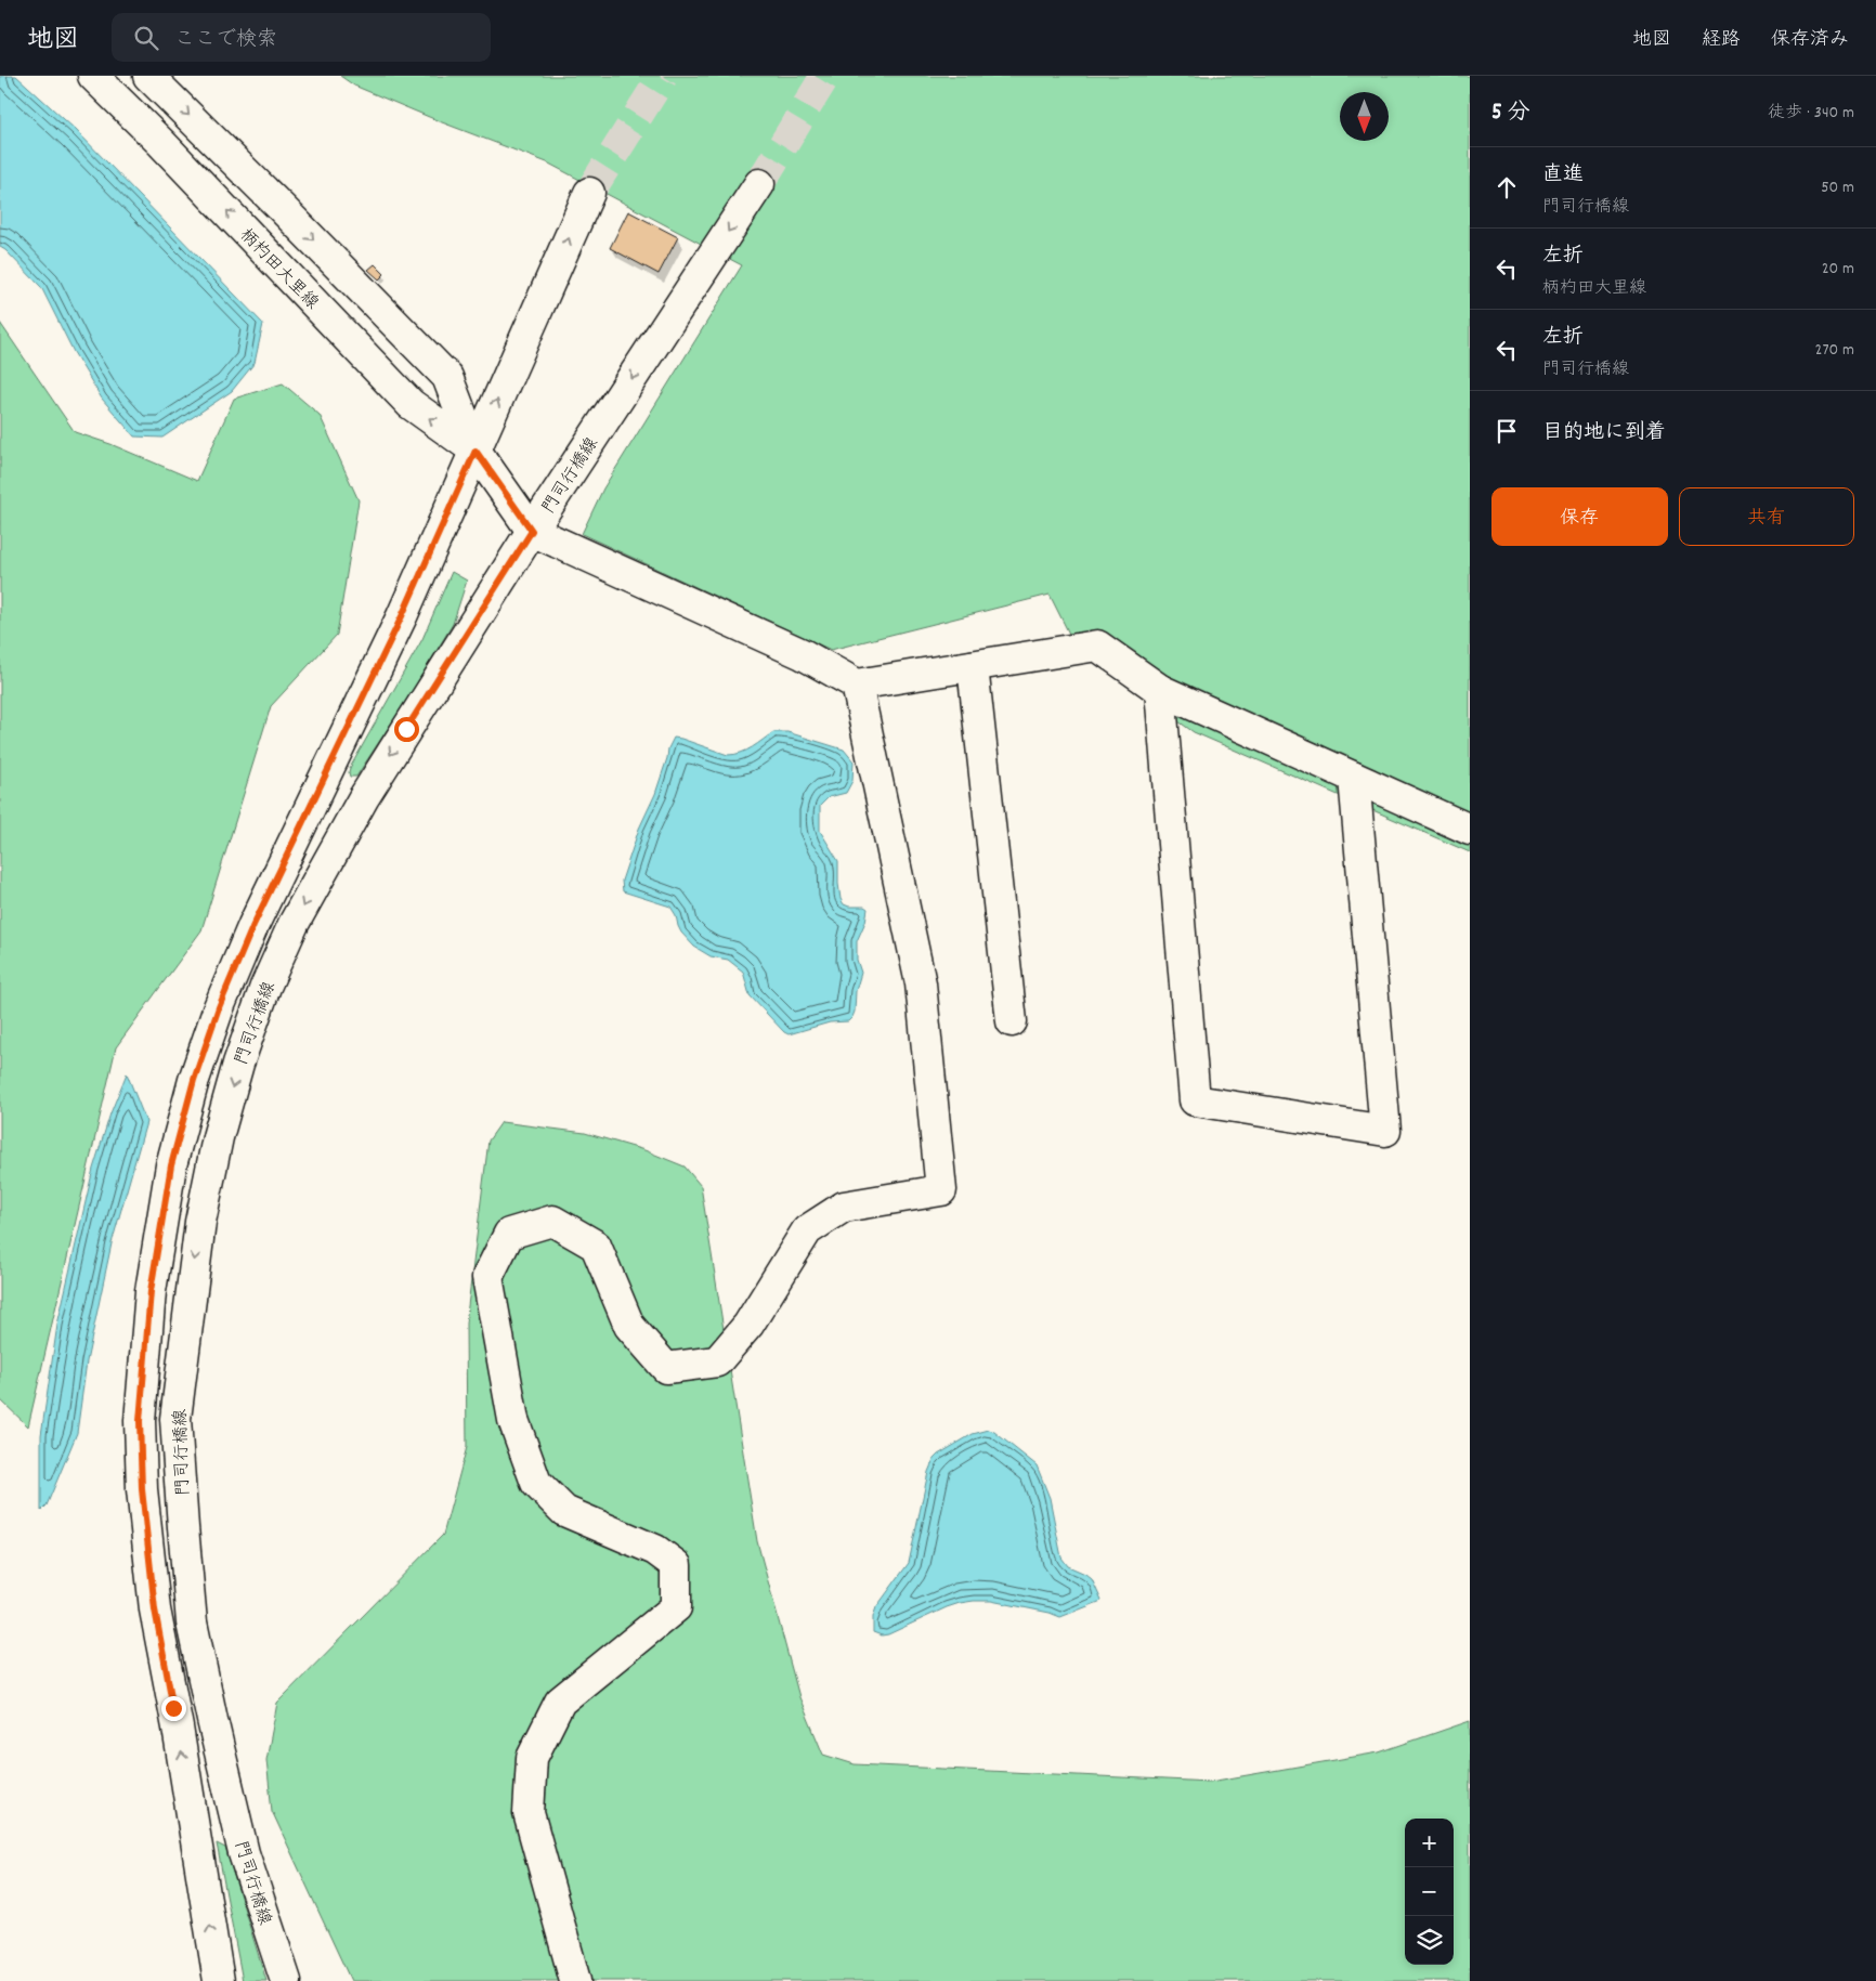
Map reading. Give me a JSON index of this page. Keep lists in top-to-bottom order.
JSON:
{
  "streets": {
    "main road": ["柄杓田大里線", "門司行橋線"]
  },
  "crossings": [
    ["柄杓田大里線", "門司行橋線"]
  ],
  "north": "bottom",
  "page": {
    "header": "地図",
    "search": "ここで検索",
    "nav": ["地図", "経路", "保存済み"],
    "heading": ["5 分", "徒歩 · 340 m"],
    "list": [
      ["直進", "門司行橋線", "50 m"],
      ["左折", "柄杓田大里線", "20 m"],
      ["左折", "門司行橋線", "270 m"],
      "目的地に到着"
    ],
    "buttons": ["保存", "共有"],
    "map_buttons": ["+", "−"]
  }
}
